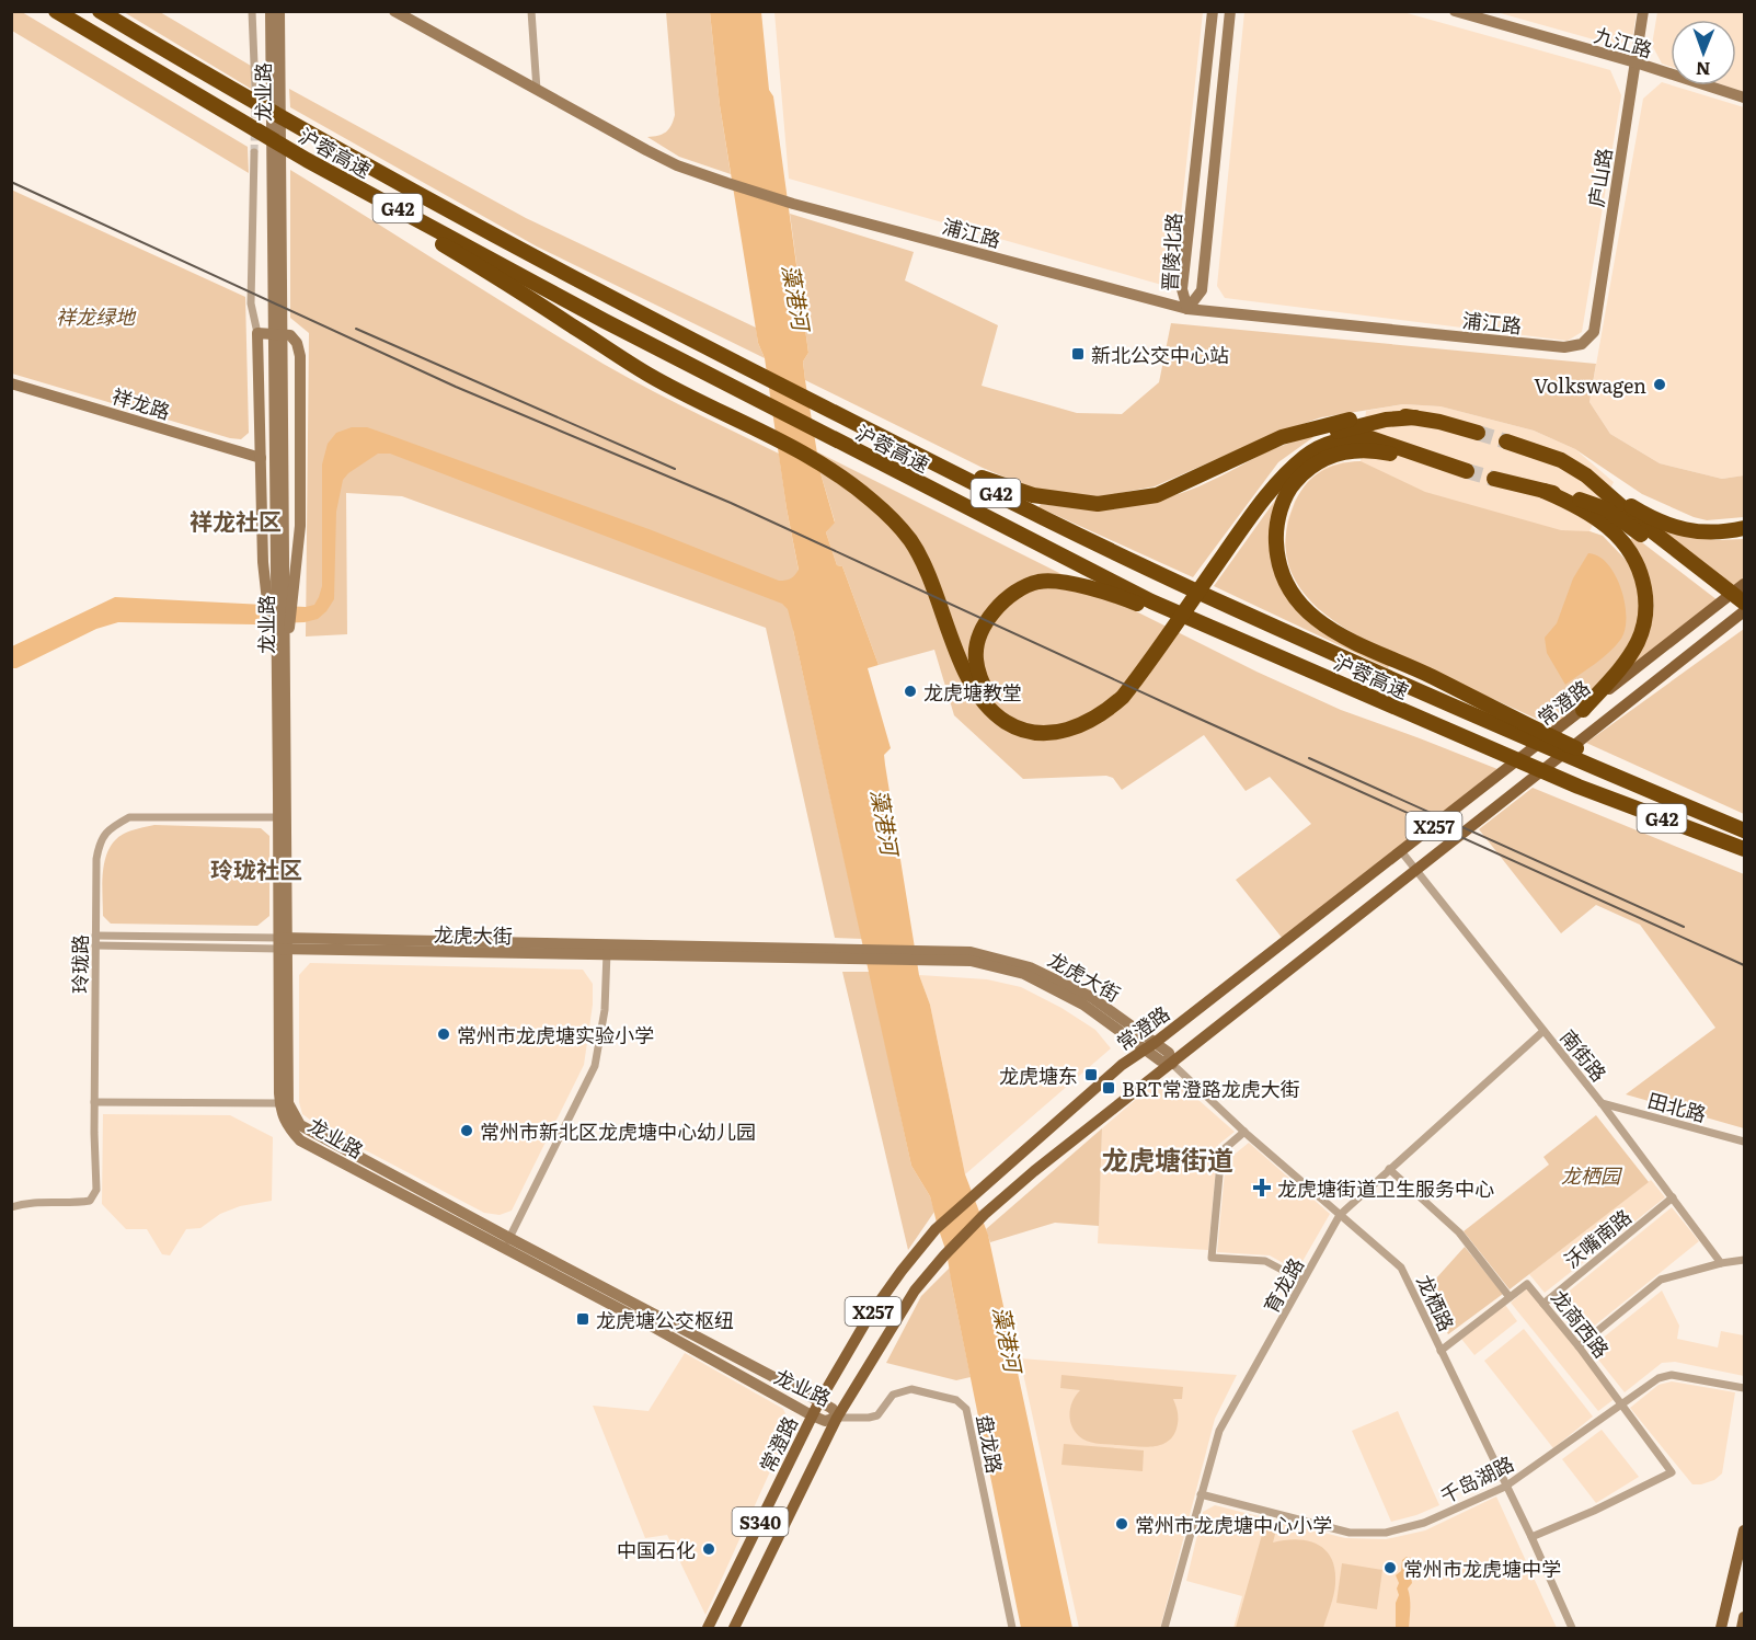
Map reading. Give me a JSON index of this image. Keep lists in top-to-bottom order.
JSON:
{
  "streets": {
    "highway": ["沪蓉高速", "G42"],
    "main road": ["常澄路", "X257", "S340"],
    "street": [
      "九江路",
      "龙业路",
      "庐山路",
      "浦江路",
      "晋陵北路",
      "祥龙路",
      "龙虎大街",
      "玲珑路",
      "南街路",
      "田北路",
      "沃嘴南路",
      "育龙路",
      "龙栖路",
      "龙商西路",
      "盘龙路",
      "千岛湖路"
    ]
  },
  "crossings": [
    ["九江路", "庐山路"],
    ["龙业路", "常澄路"],
    ["龙业路", "龙虎大街"],
    ["龙业路", "玲珑路"],
    ["龙业路", "盘龙路"],
    ["庐山路", "浦江路"],
    ["浦江路", "晋陵北路"],
    ["常澄路", "龙虎大街"],
    ["常澄路", "南街路"],
    ["常澄路", "龙栖路"],
    ["常澄路", "盘龙路"],
    ["龙虎大街", "玲珑路"],
    ["龙虎大街", "龙栖路"],
    ["南街路", "田北路"],
    ["南街路", "沃嘴南路"],
    ["南街路", "育龙路"],
    ["沃嘴南路", "龙商西路"],
    ["育龙路", "龙栖路"],
    ["育龙路", "千岛湖路"],
    ["龙栖路", "龙商西路"],
    ["龙栖路", "千岛湖路"],
    ["龙商西路", "千岛湖路"]
  ],
  "districts": ["祥龙社区", "玲珑社区", "龙虎塘街道"],
  "water": ["藻港河"],
  "parks": ["祥龙绿地", "龙栖园"],
  "places": {
    "transit": [
      "新北公交中心站",
      "龙虎塘东",
      "BRT常澄路龙虎大街",
      "龙虎塘公交枢纽"
    ],
    "other": [
      "Volkswagen",
      "龙虎塘教堂",
      "常州市龙虎塘实验小学",
      "常州市新北区龙虎塘中心幼儿园",
      "常州市龙虎塘中心小学",
      "中国石化",
      "常州市龙虎塘中学"
    ],
    "health": ["龙虎塘街道卫生服务中心"]
  },
  "north": "bottom"
}
